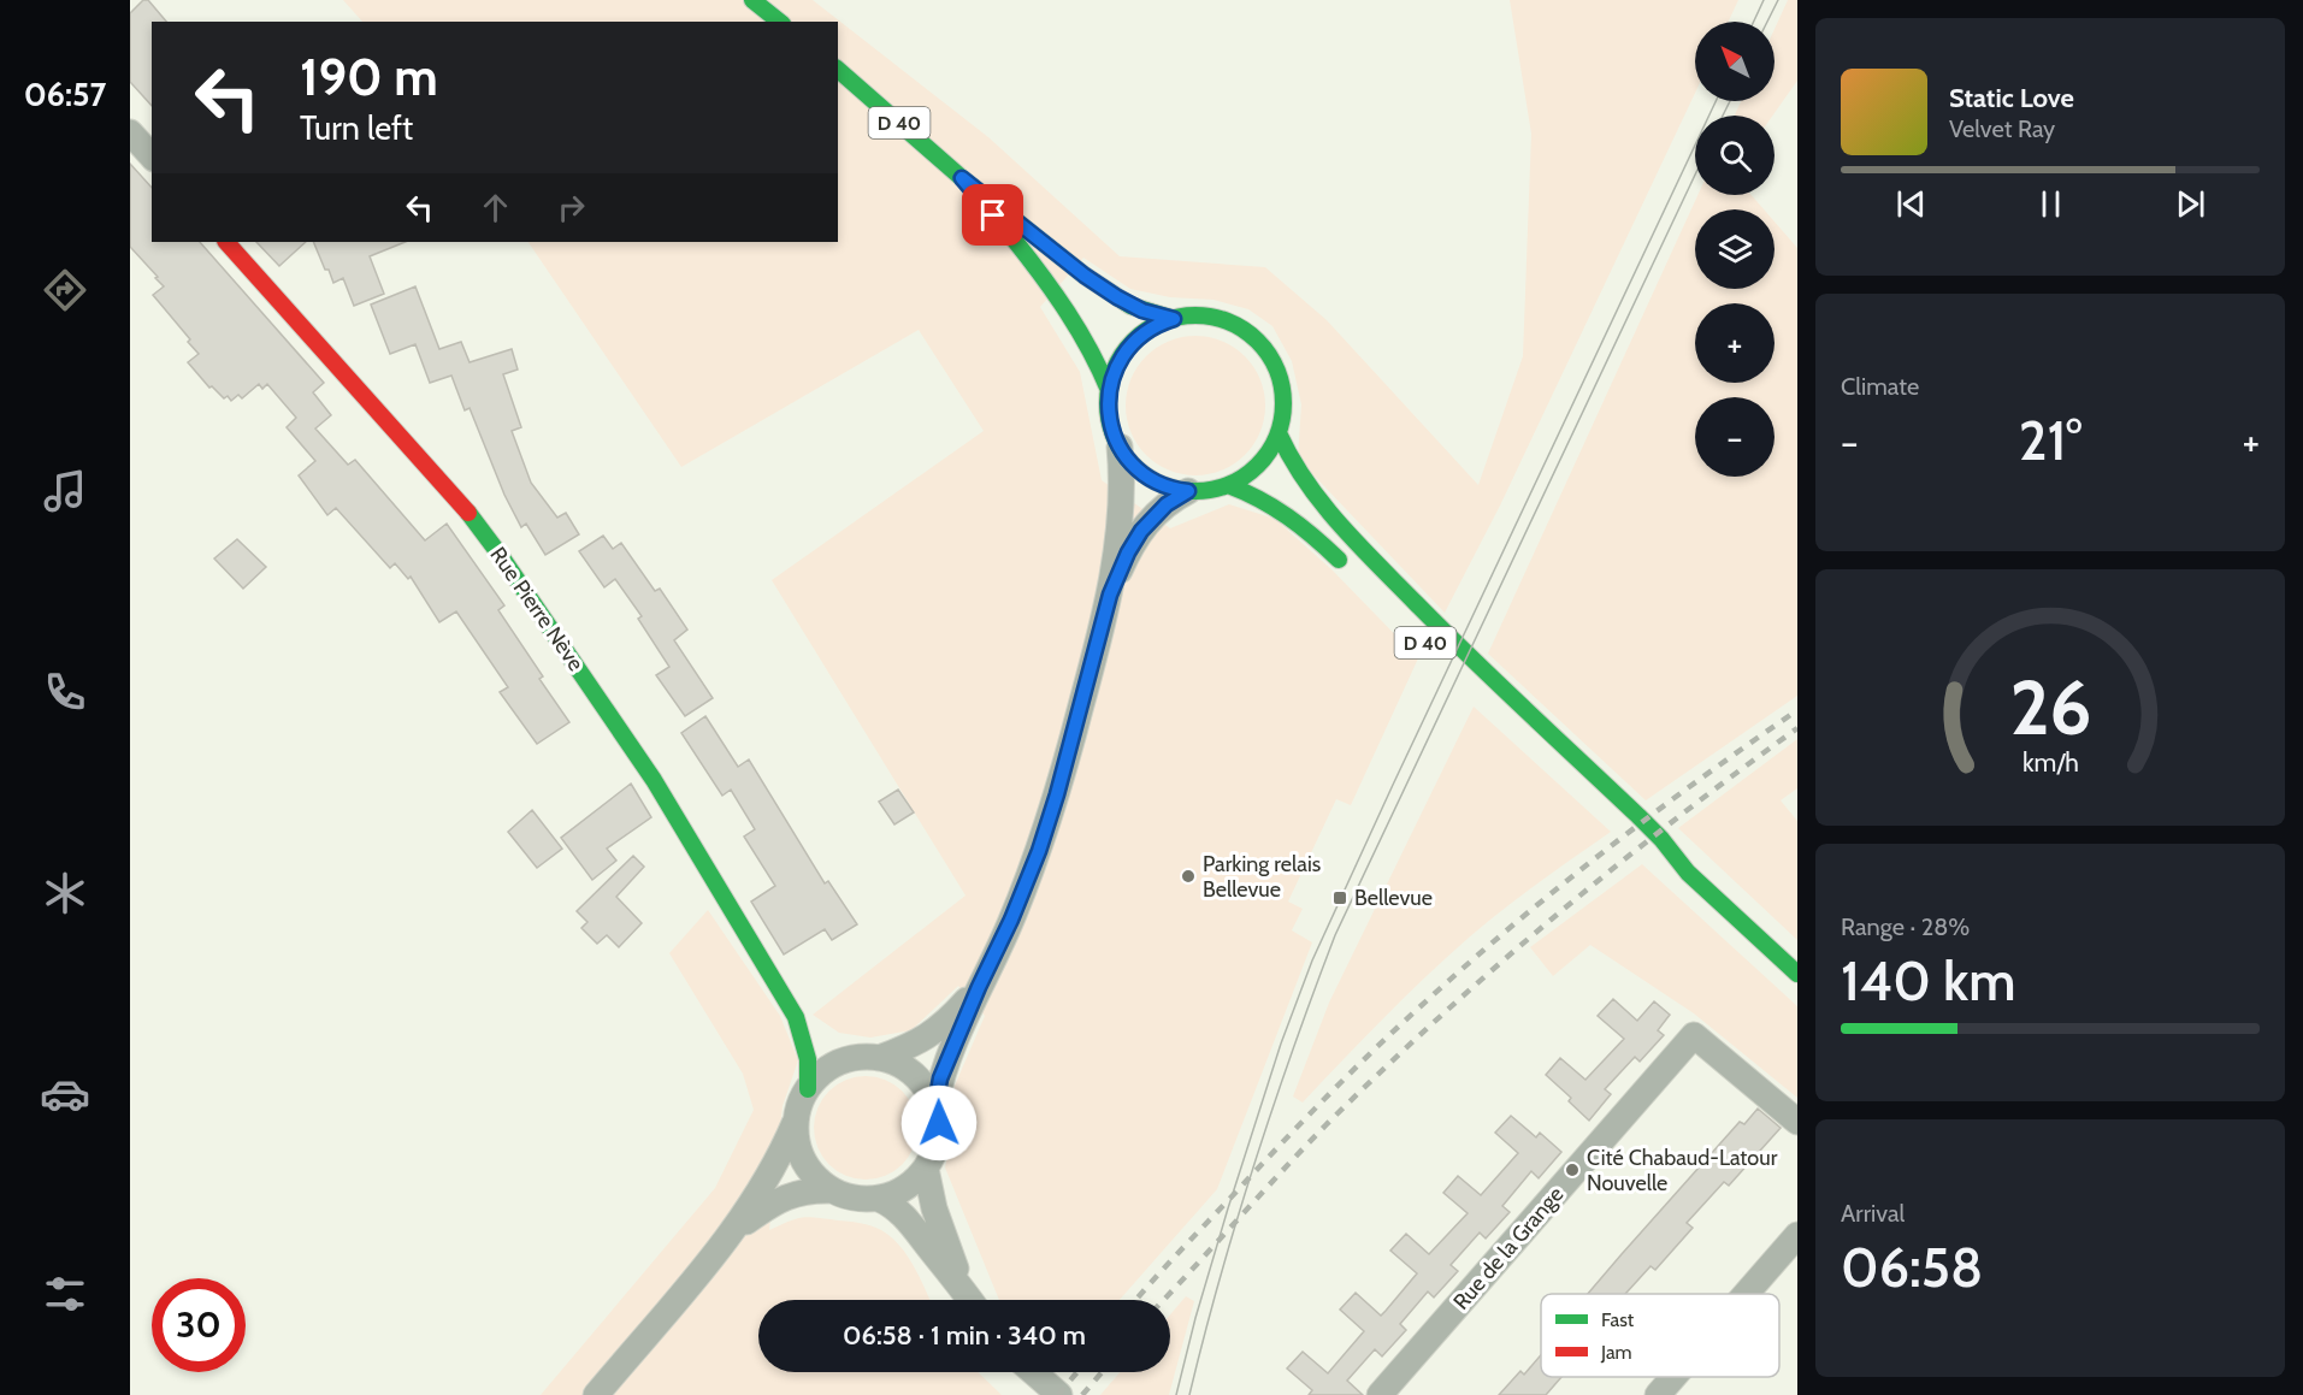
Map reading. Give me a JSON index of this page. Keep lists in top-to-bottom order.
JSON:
{
  "streets": {
    "main road": ["D 40", "Rue Pierre Nève"],
    "street": ["Rue de la Grange"]
  },
  "places": {
    "other": ["Parking relais Bellevue", "Cité Chabaud-Latour Nouvelle"],
    "transit": ["Bellevue"]
  },
  "legend": ["Fast", "Jam"],
  "north": "top left",
  "page": {
    "tabs": "06:57",
    "map_buttons": ["+", "−"],
    "turn": ["190 m", "Turn left"],
    "song": ["Static Love", "Velvet Ray"],
    "tile": [
      "Climate",
      ["Range · 28%", "140 km"],
      ["Arrival", "06:58"]
    ],
    "heat": ["−", "21°", "+"],
    "limit": "30",
    "trip": "06:58 · 1 min · 340 m",
    "gauge": ["26", "km/h"]
  }
}
